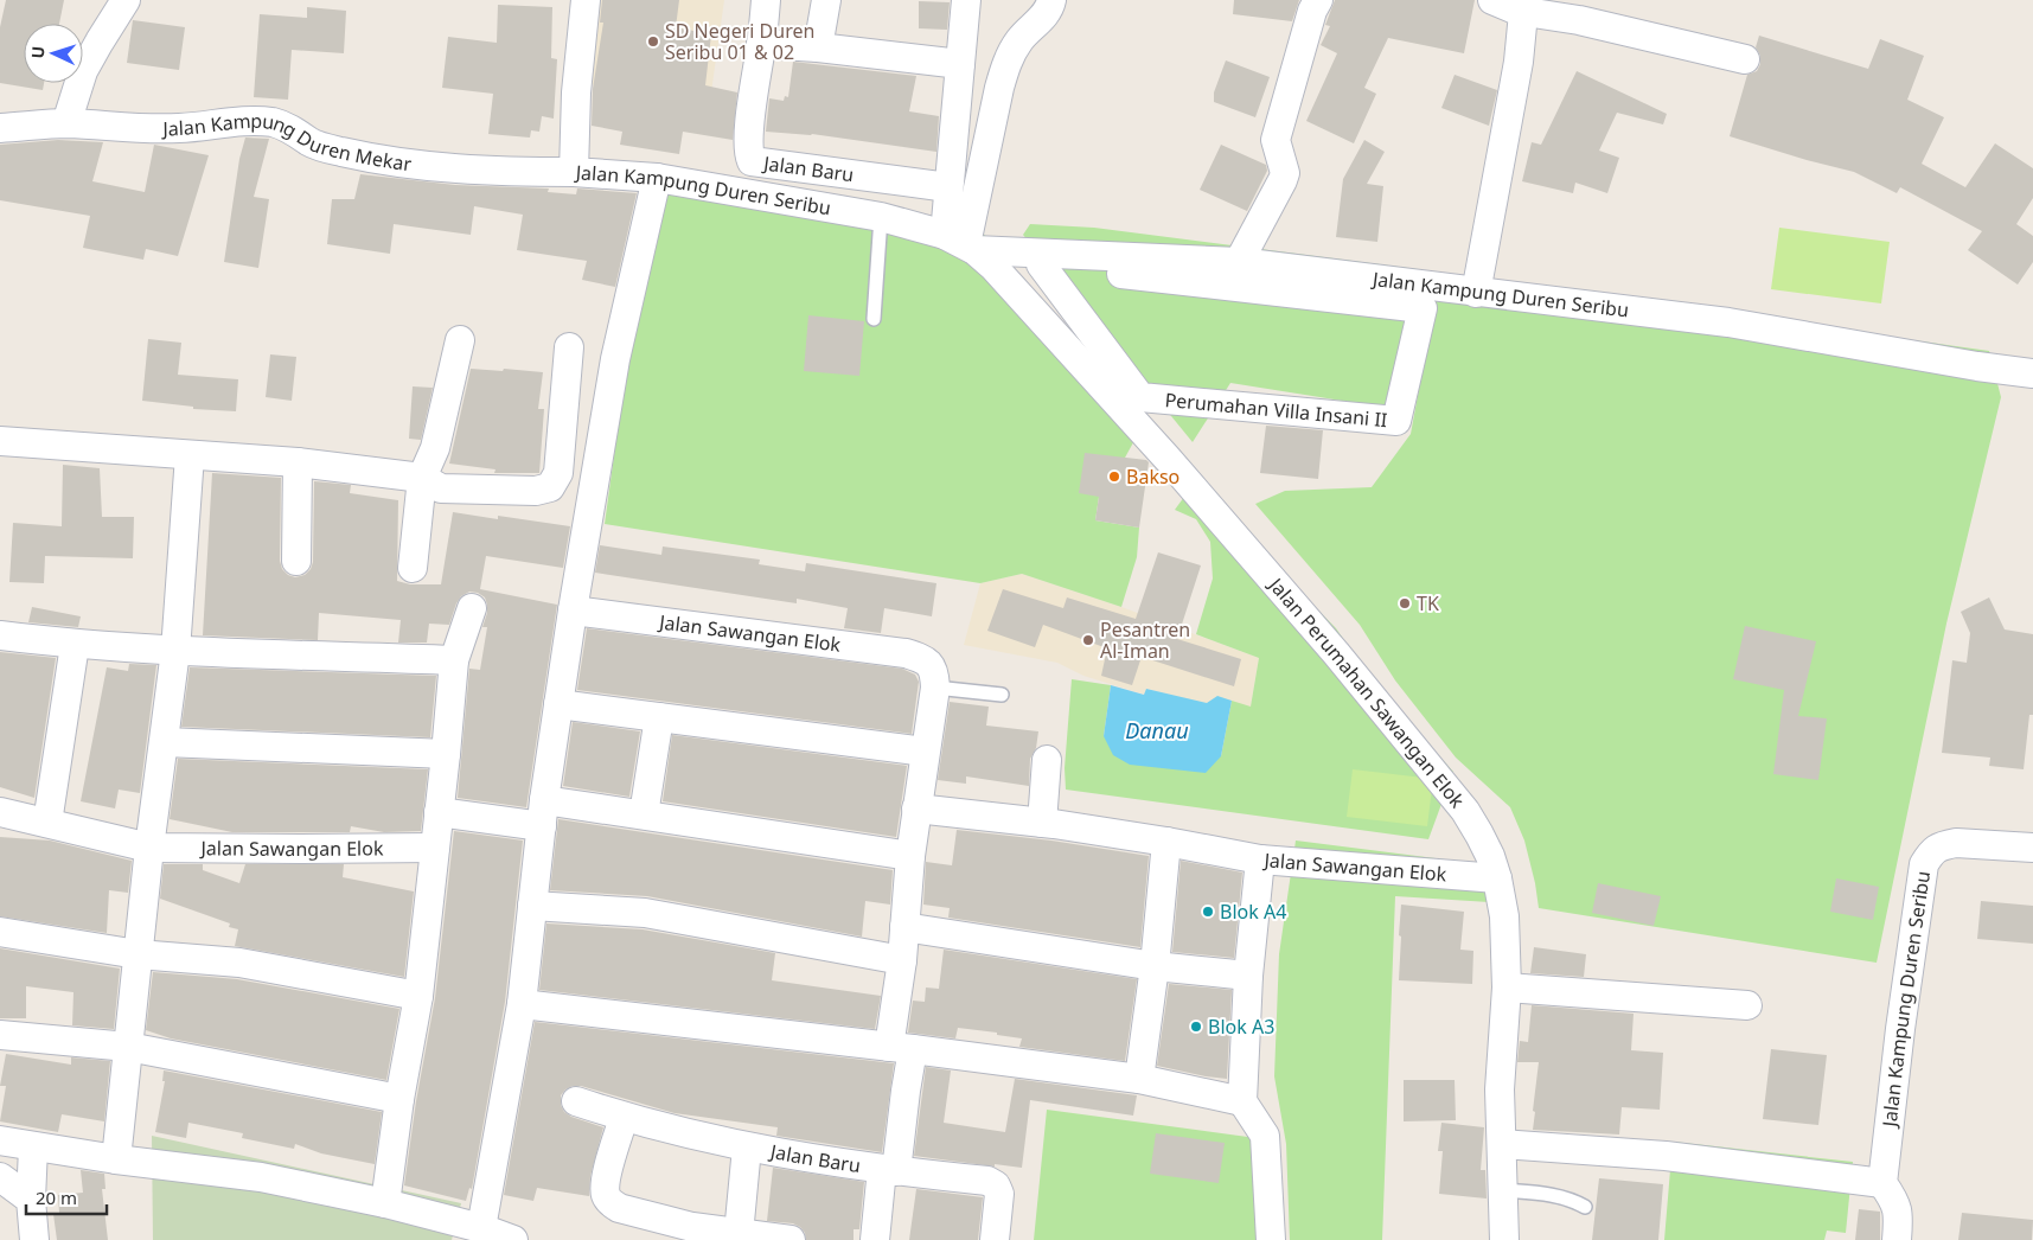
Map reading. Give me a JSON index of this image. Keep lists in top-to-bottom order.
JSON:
{
  "streets": {
    "street": [
      "Jalan Kampung Duren Mekar",
      "Jalan Baru",
      "Jalan Kampung Duren Seribu",
      "Perumahan Villa Insani II",
      "Jalan Sawangan Elok",
      "Jalan Perumahan Sawangan Elok"
    ]
  },
  "crossings": [
    ["Jalan Kampung Duren Mekar", "Jalan Kampung Duren Seribu"],
    ["Jalan Kampung Duren Seribu", "Perumahan Villa Insani II"],
    ["Jalan Kampung Duren Seribu", "Jalan Perumahan Sawangan Elok"],
    ["Perumahan Villa Insani II", "Jalan Perumahan Sawangan Elok"],
    ["Jalan Sawangan Elok", "Jalan Perumahan Sawangan Elok"]
  ],
  "water": ["Danau"],
  "places": [
    "SD Negeri Duren Seribu 01 & 02",
    "Bakso",
    "TK",
    "Pesantren Al-Iman",
    "Blok A4",
    "Blok A3"
  ],
  "scale_bar": "20 m",
  "north": "left"
}
